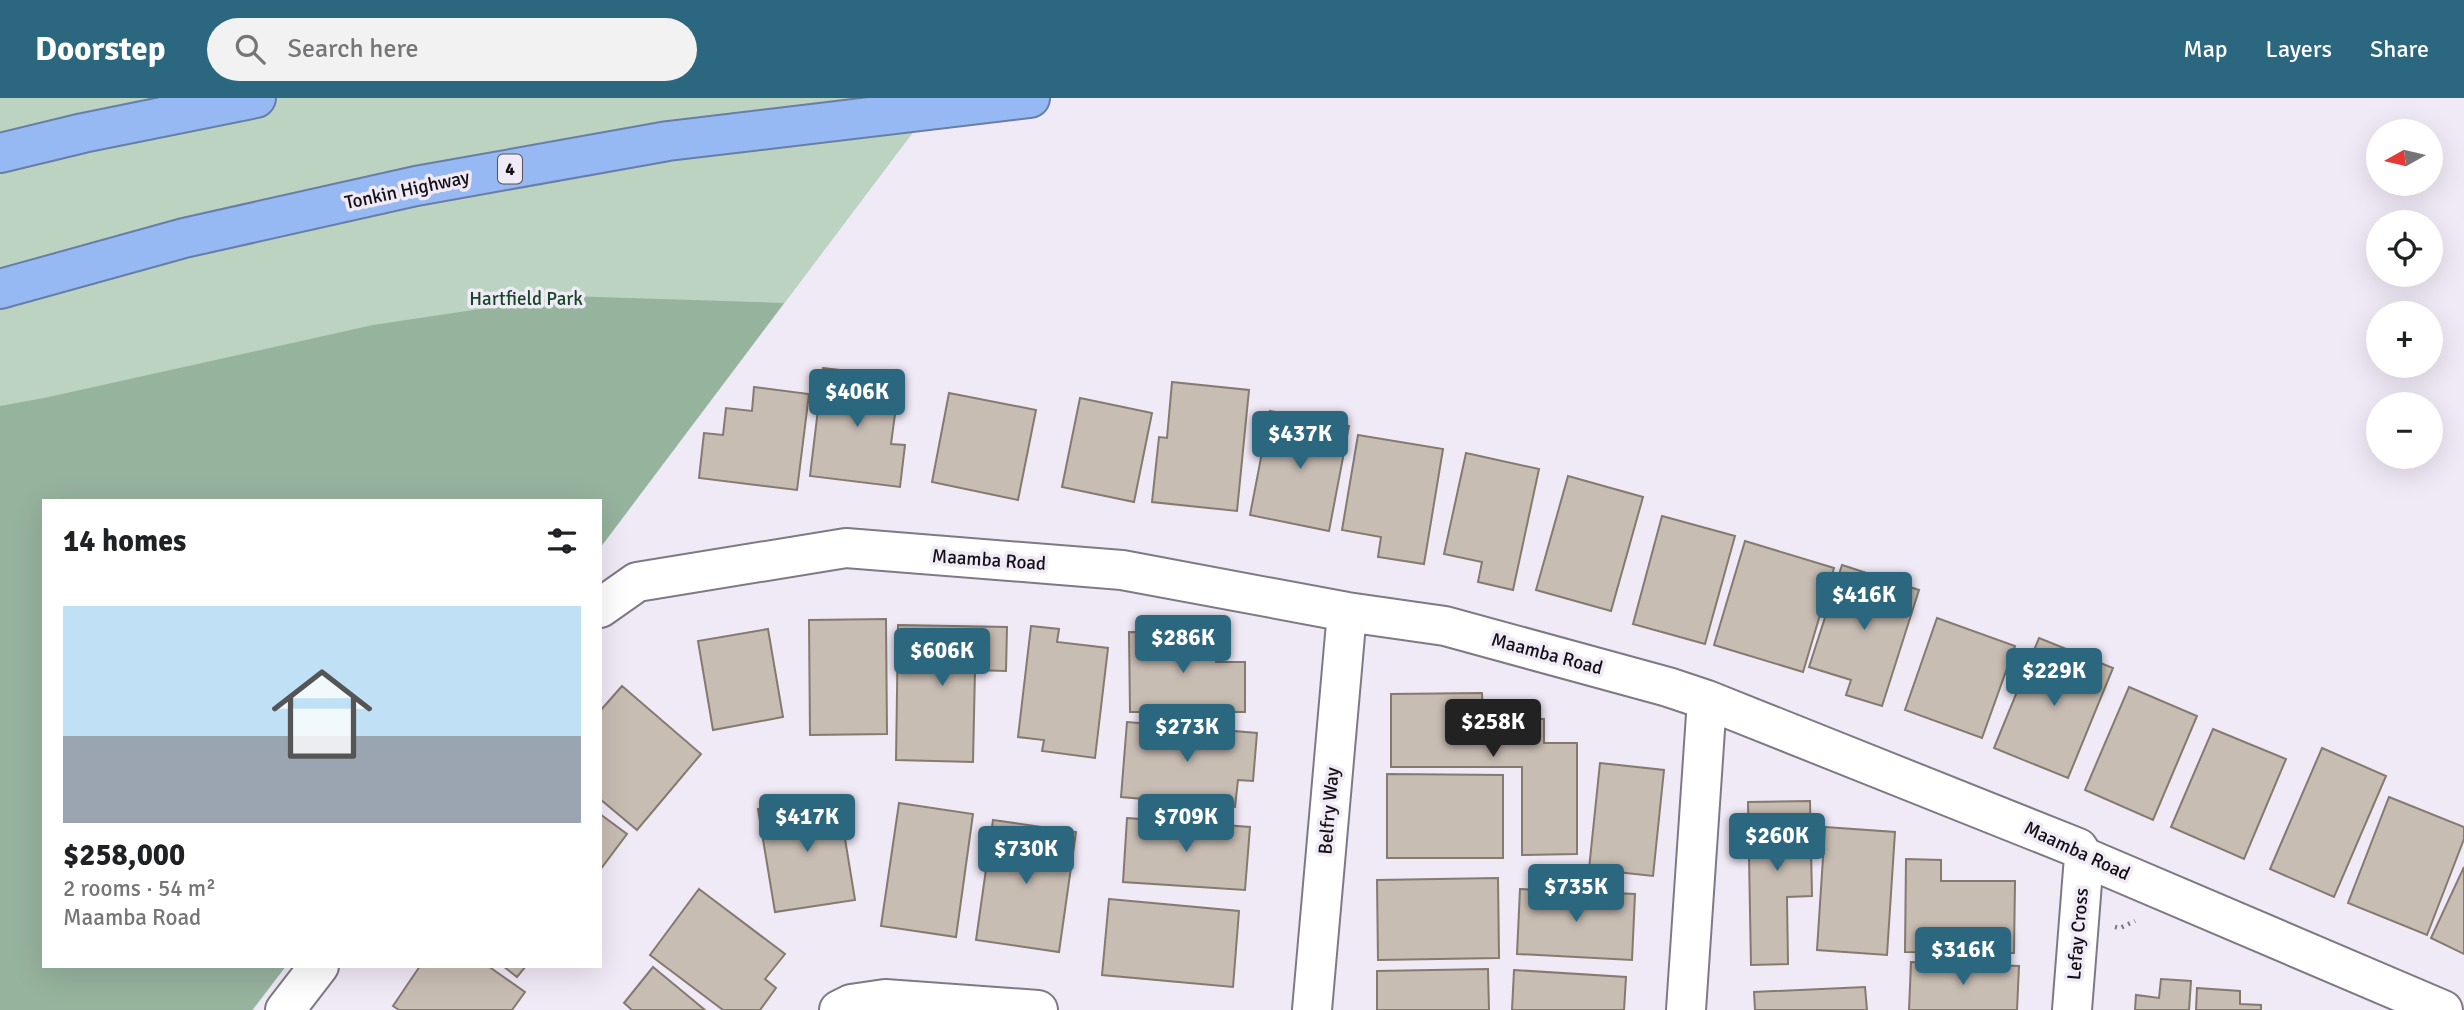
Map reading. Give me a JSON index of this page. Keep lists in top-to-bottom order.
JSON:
{
  "streets": {
    "highway": ["4", "Tonkin Highway"],
    "street": ["Maamba Road", "Belfry Way", "Lefay Cross"]
  },
  "crossings": [
    ["Maamba Road", "Belfry Way"],
    ["Maamba Road", "Lefay Cross"]
  ],
  "parks": ["Hartfield Park"],
  "north": "left",
  "page": {
    "header": "Doorstep",
    "search": "Search here",
    "nav": ["Map", "Layers", "Share"],
    "map_buttons": ["+", "−"],
    "price": [
      "$406K",
      "$437K",
      "$416K",
      "$286K",
      "$606K",
      "$229K",
      "$258K",
      "$273K",
      "$417K",
      "$709K",
      "$260K",
      "$730K",
      "$735K",
      "$316K"
    ],
    "heading": "14 homes",
    "list": [
      {
        "name": "$258,000",
        "note": "2 rooms · 54 m² · Maamba Road"
      }
    ]
  }
}
